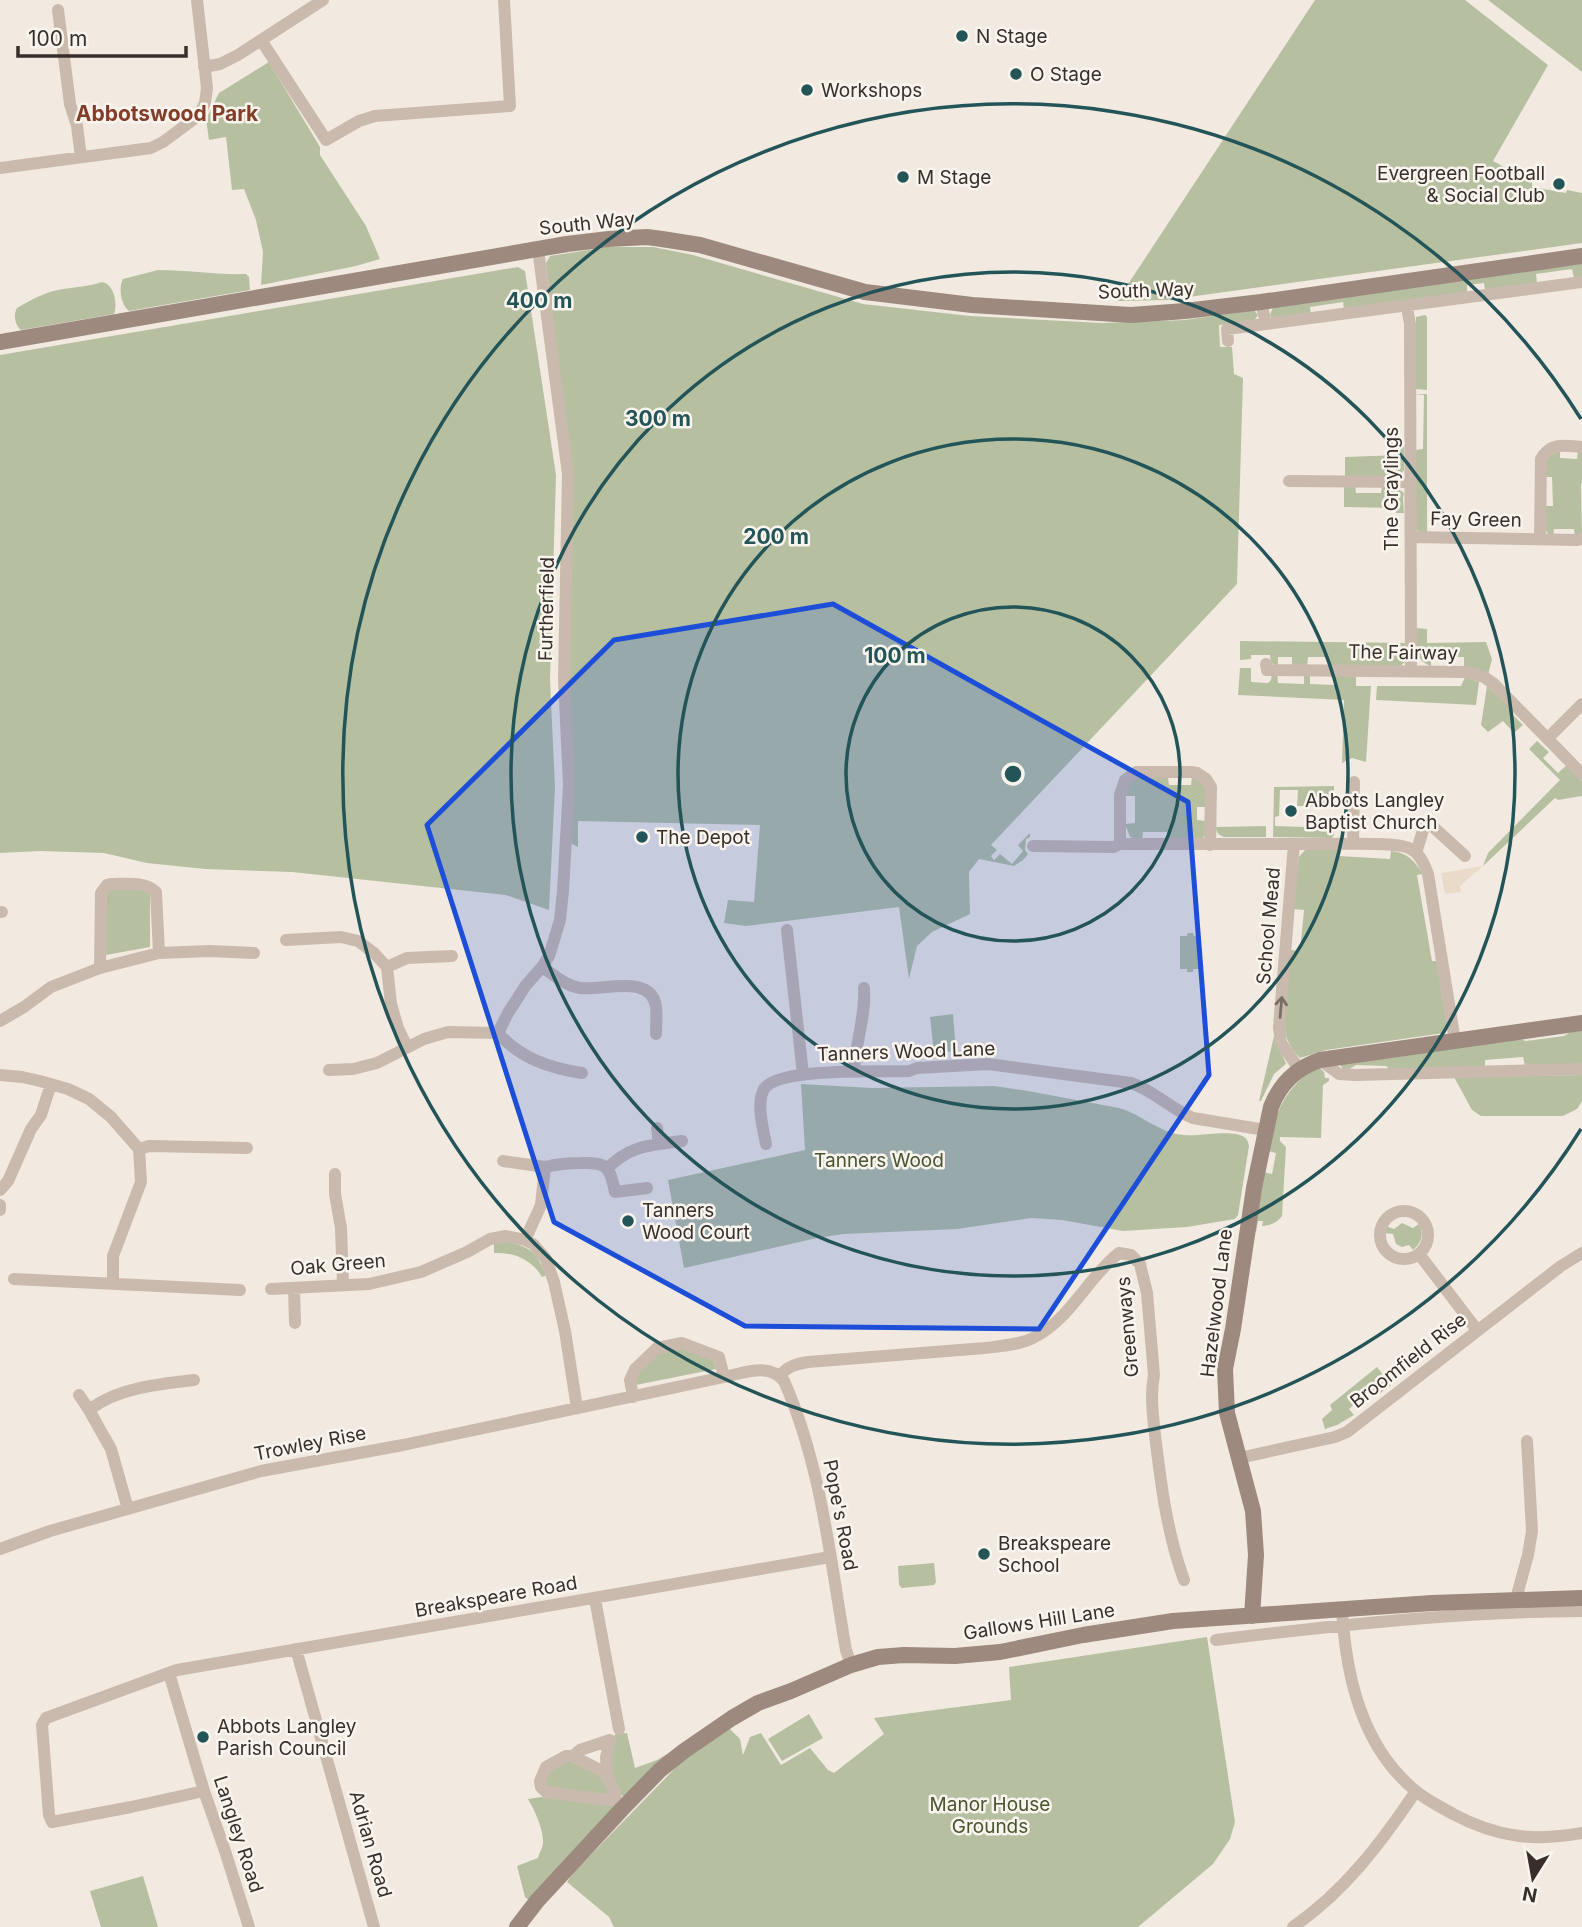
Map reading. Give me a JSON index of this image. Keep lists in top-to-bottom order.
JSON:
{
  "streets": {
    "street": [
      "South Way",
      "The Graylings",
      "Fay Green",
      "Furtherfield",
      "The Fairway",
      "School Mead",
      "Tanners Wood Lane",
      "Oak Green",
      "Hazelwood Lane",
      "Greenways",
      "Broomfield Rise",
      "Trowley Rise",
      "Pope's Road",
      "Breakspeare Road",
      "Gallows Hill Lane",
      "Langley Road",
      "Adrian Road"
    ]
  },
  "crossings": [
    ["South Way", "Furtherfield"],
    ["The Graylings", "Fay Green"],
    ["The Graylings", "The Fairway"],
    ["School Mead", "Hazelwood Lane"],
    ["Tanners Wood Lane", "Hazelwood Lane"],
    ["Hazelwood Lane", "Broomfield Rise"],
    ["Hazelwood Lane", "Gallows Hill Lane"],
    ["Greenways", "Trowley Rise"],
    ["Greenways", "Pope's Road"],
    ["Trowley Rise", "Pope's Road"],
    ["Pope's Road", "Breakspeare Road"],
    ["Pope's Road", "Gallows Hill Lane"],
    ["Breakspeare Road", "Langley Road"],
    ["Breakspeare Road", "Adrian Road"]
  ],
  "one_way": ["School Mead"],
  "districts": ["Abbotswood Park"],
  "parks": ["Tanners Wood", "Manor House Grounds"],
  "places": [
    "N Stage",
    "O Stage",
    "Workshops",
    "M Stage",
    "Evergreen Football & Social Club",
    "Abbots Langley Baptist Church",
    "The Depot",
    "Tanners Wood Court",
    "Breakspeare School",
    "Abbots Langley Parish Council"
  ],
  "scale_bar": "100 m",
  "north": "bottom",
  "rings": [
    "400 m",
    "300 m",
    "200 m",
    "100 m"
  ]
}
